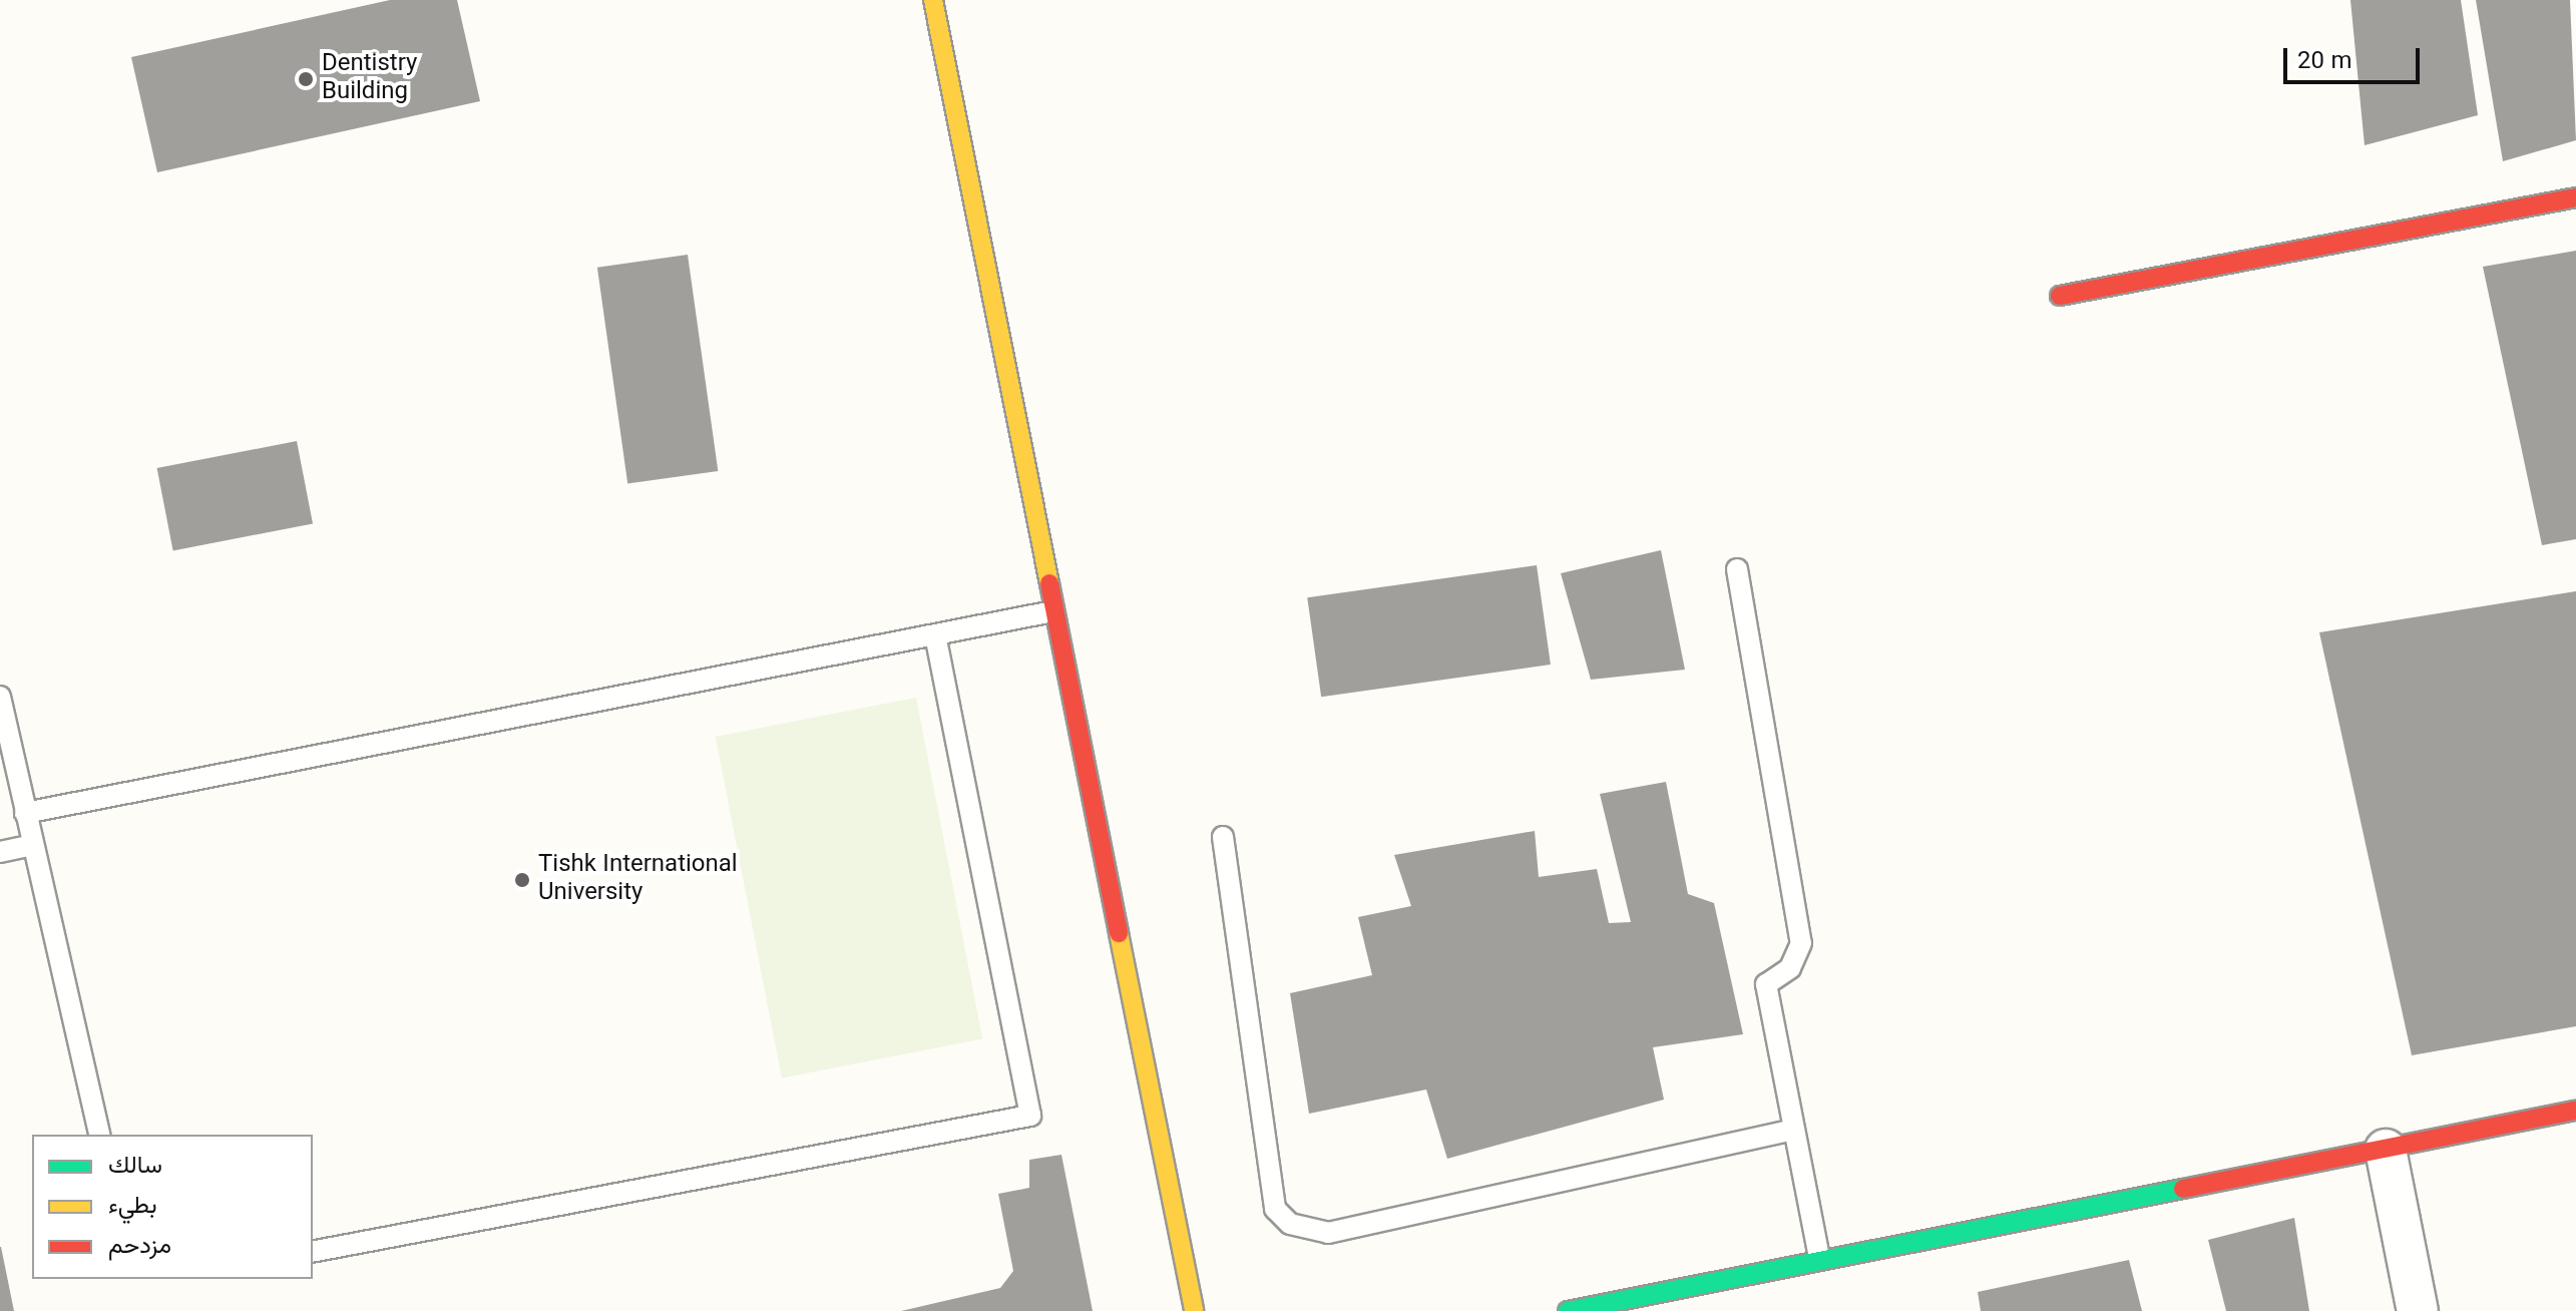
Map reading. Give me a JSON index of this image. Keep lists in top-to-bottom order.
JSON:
{
  "places": ["Dentistry Building", "Tishk International University"],
  "legend": ["سالك", "بطيء", "مزدحم"],
  "scale_bar": "20 m"
}
